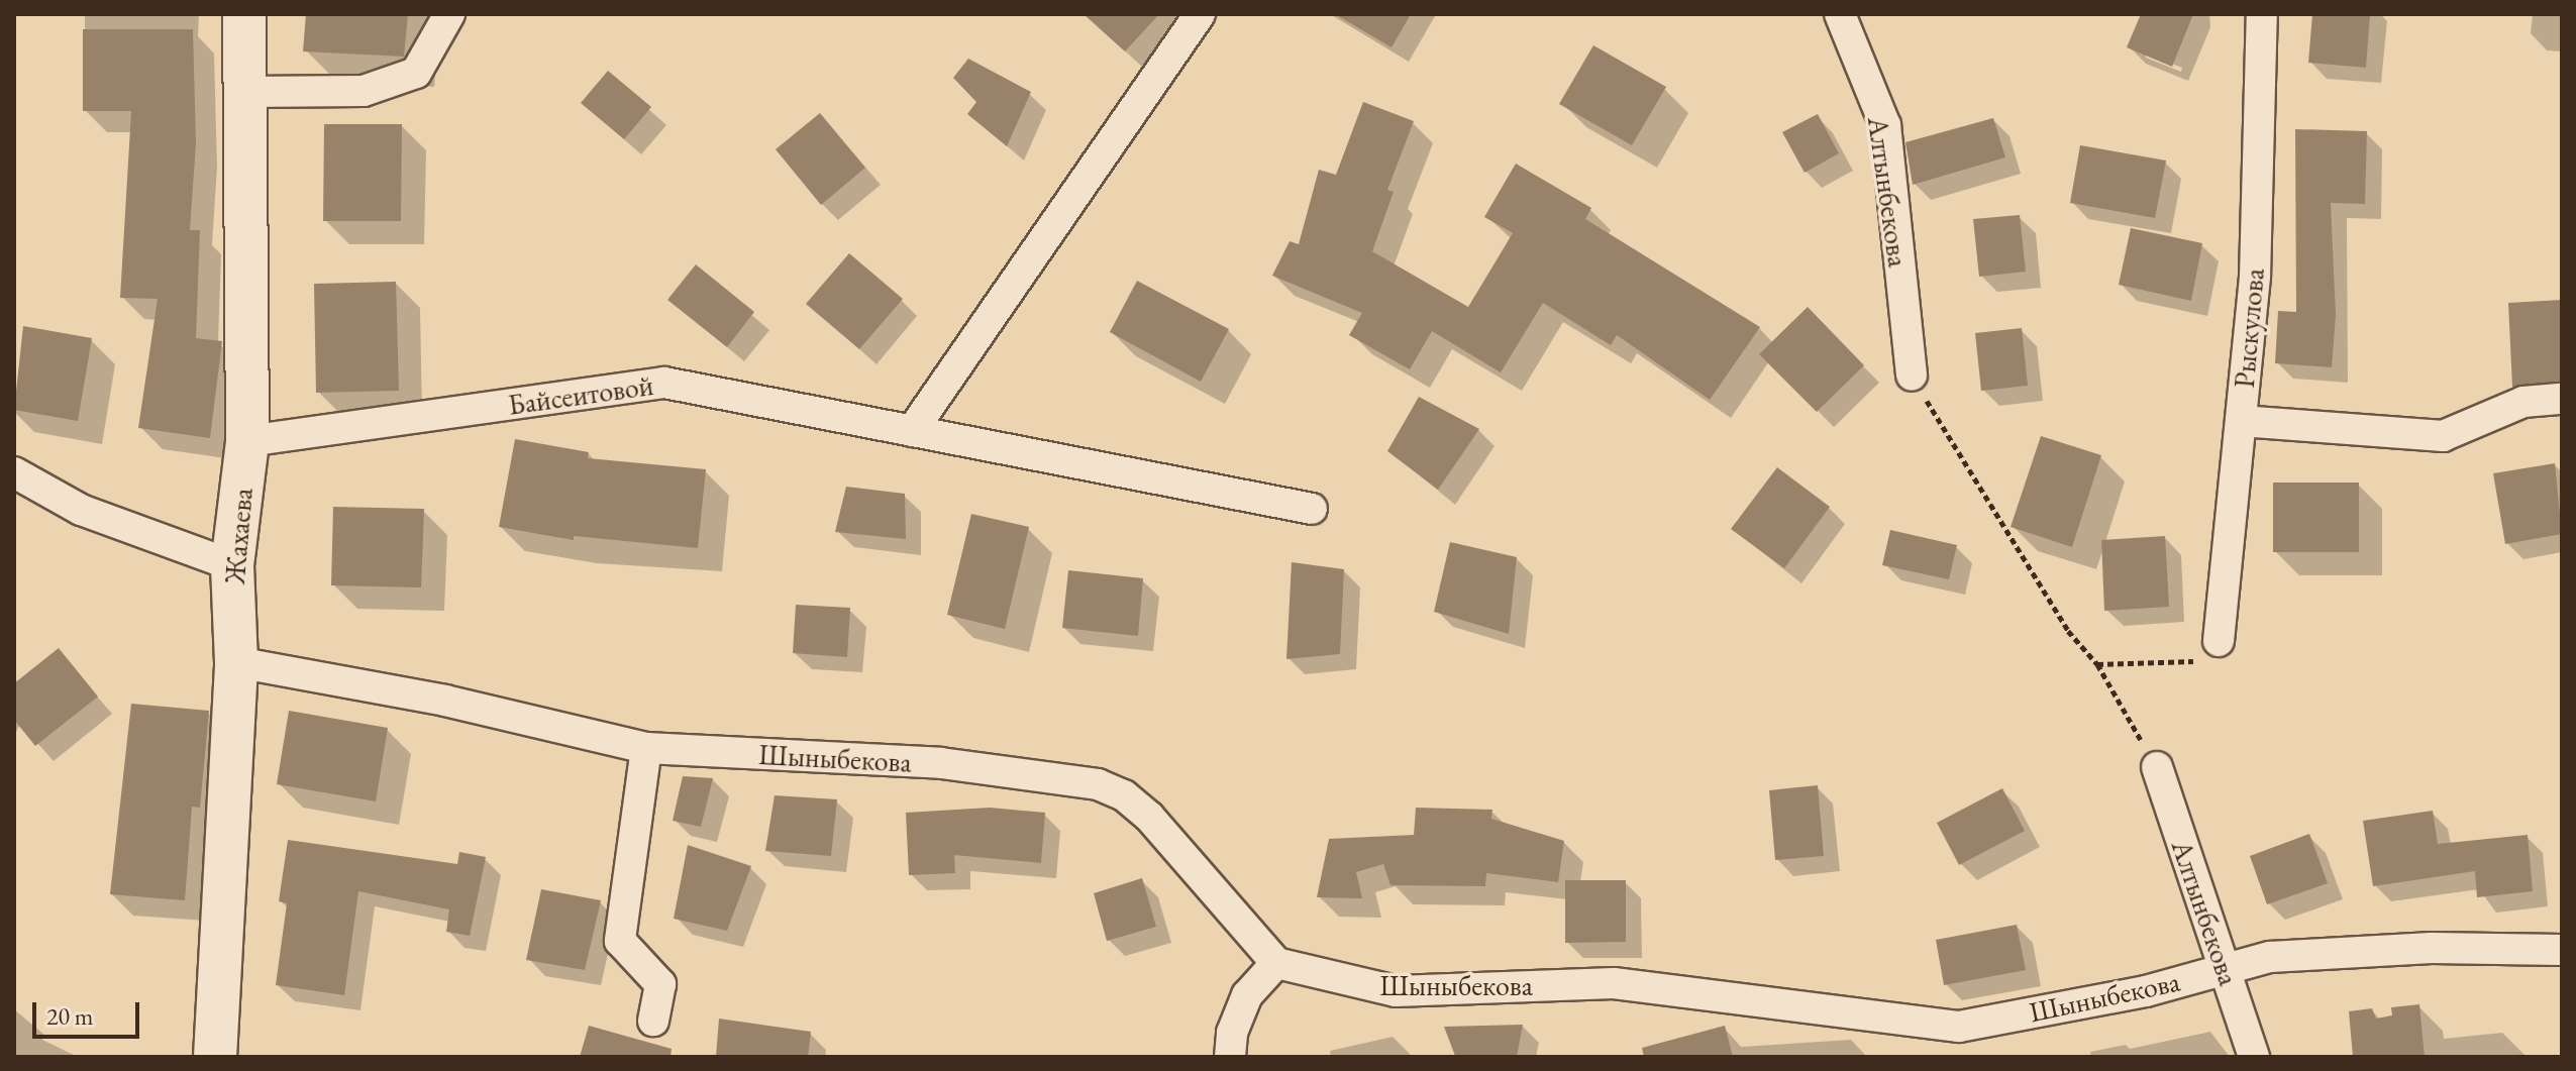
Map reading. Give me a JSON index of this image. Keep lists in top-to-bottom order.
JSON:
{
  "streets": {
    "street": [
      "Алтынбекова",
      "Рыскулова",
      "Байсеитовой",
      "Жахаева",
      "Шыныбекова"
    ]
  },
  "crossings": [
    ["Алтынбекова", "Шыныбекова"],
    ["Байсеитовой", "Жахаева"],
    ["Жахаева", "Шыныбекова"]
  ],
  "scale_bar": "20 m"
}
